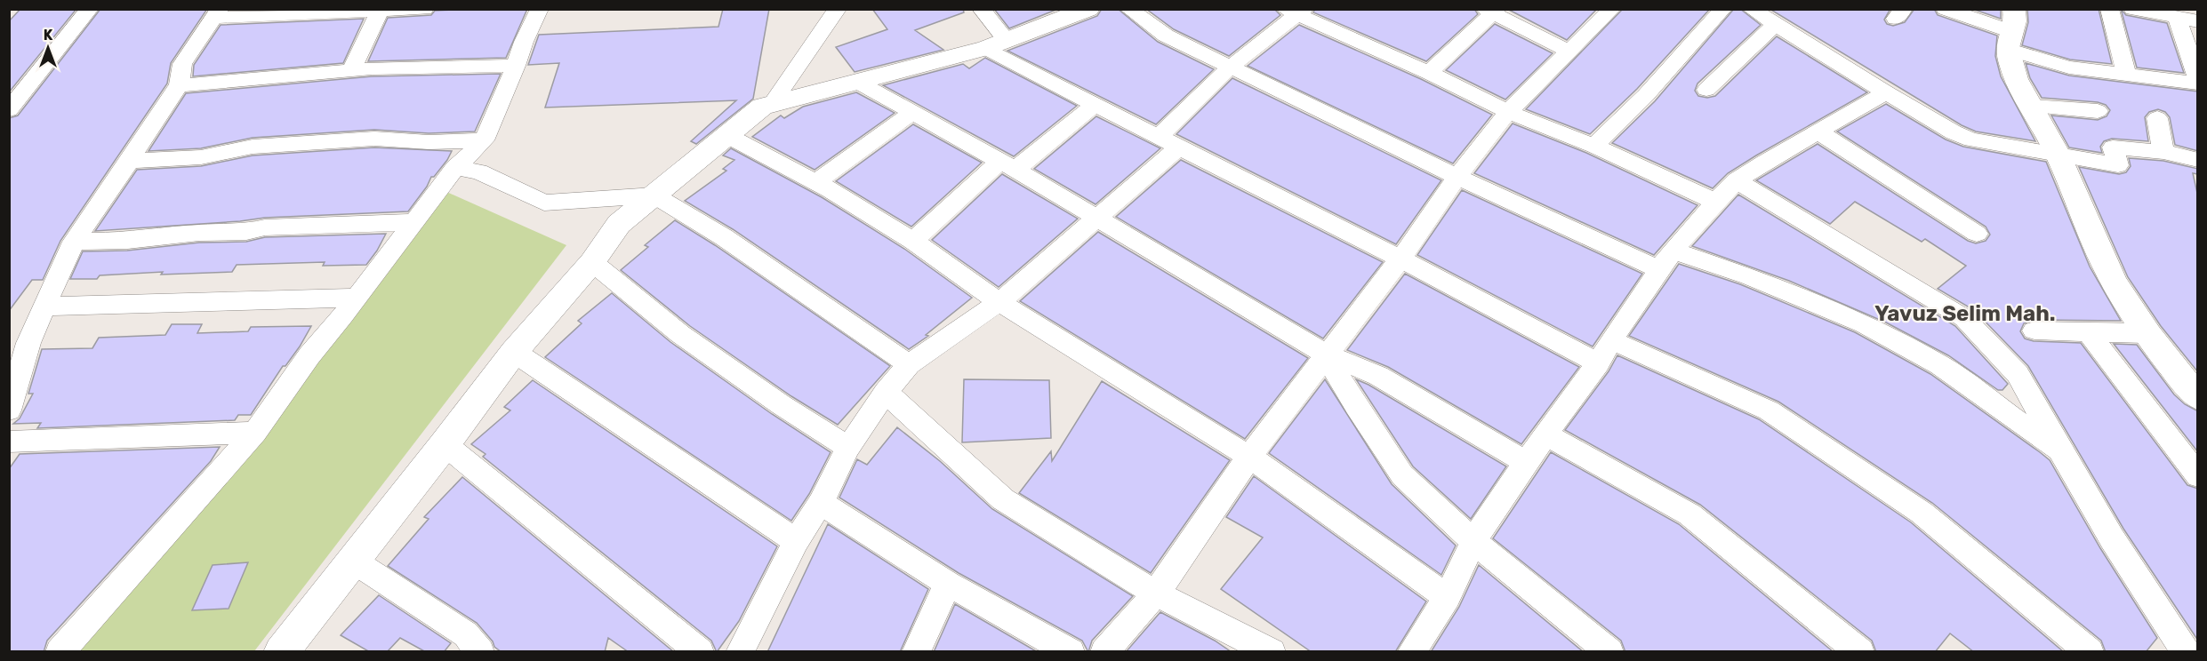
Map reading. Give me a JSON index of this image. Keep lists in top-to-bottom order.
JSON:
{
  "districts": ["Yavuz Selim Mah."],
  "north": "top"
}
